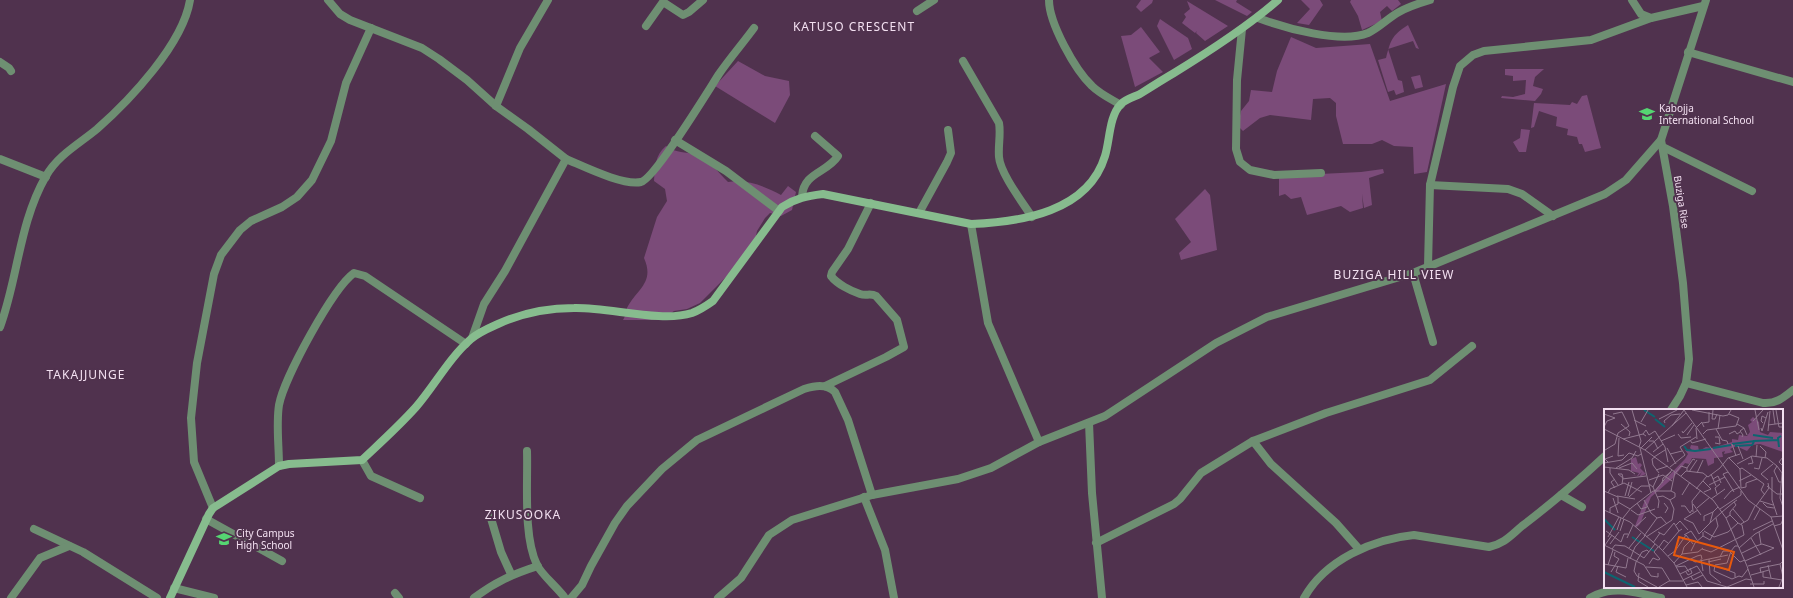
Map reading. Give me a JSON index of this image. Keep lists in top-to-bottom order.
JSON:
{
  "streets": {
    "street": ["Buziga Rise"]
  },
  "districts": [
    "KATUSO CRESCENT",
    "BUZIGA HILL VIEW",
    "TAKAJJUNGE",
    "ZIKUSOOKA"
  ],
  "places": {
    "school or university": ["Kabojja International School", "City Campus High School"]
  }
}
